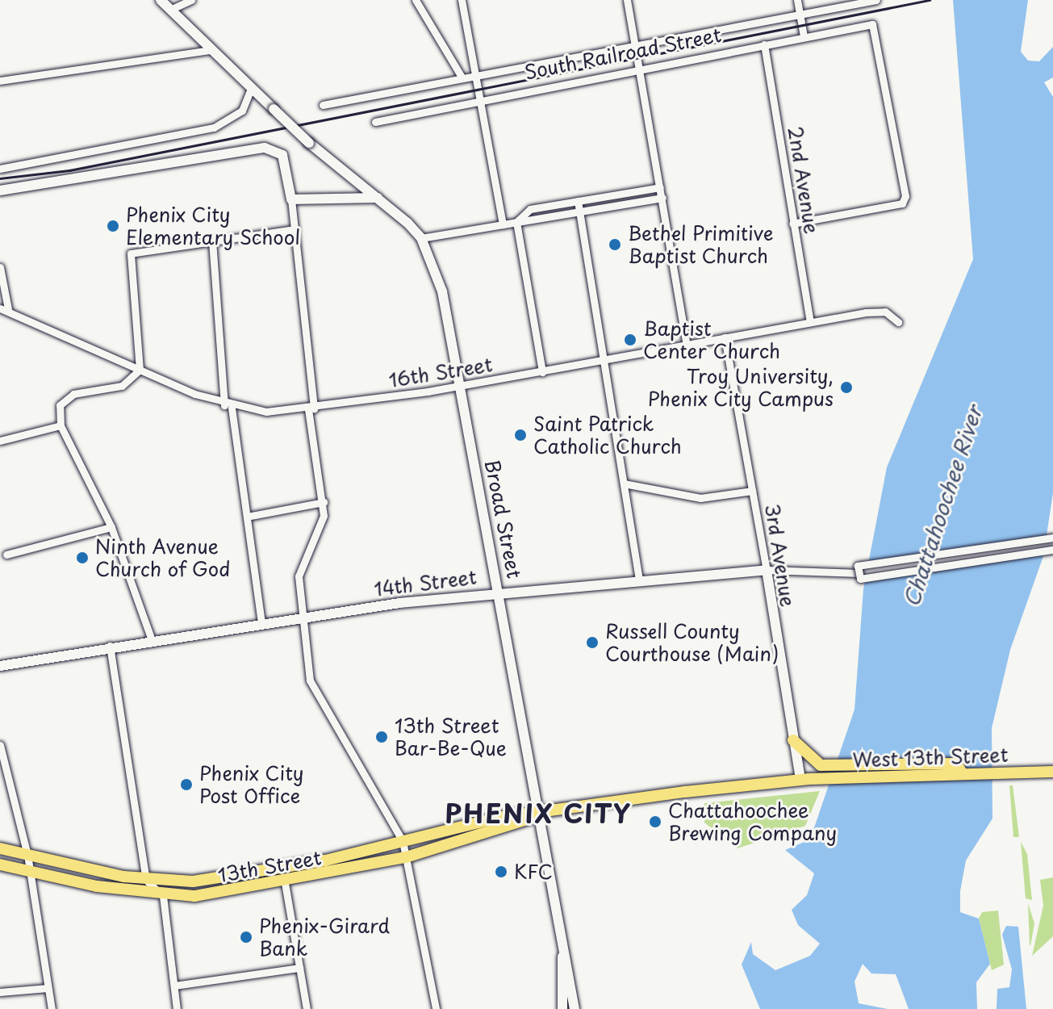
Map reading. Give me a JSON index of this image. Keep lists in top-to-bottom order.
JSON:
{
  "streets": {
    "main road": ["West 13th Street", "13th Street"],
    "street": [
      "South Railroad Street",
      "2nd Avenue",
      "16th Street",
      "Broad Street",
      "3rd Avenue",
      "14th Street"
    ]
  },
  "crossings": [
    ["South Railroad Street", "2nd Avenue"],
    ["2nd Avenue", "16th Street"],
    ["16th Street", "Broad Street"],
    ["16th Street", "3rd Avenue"],
    ["Broad Street", "14th Street"],
    ["Broad Street", "13th Street"],
    ["3rd Avenue", "14th Street"],
    ["3rd Avenue", "West 13th Street"],
    ["3rd Avenue", "13th Street"],
    ["West 13th Street", "13th Street"]
  ],
  "districts": ["PHENIX CITY"],
  "water": ["Chattahoochee River"],
  "places": [
    "Phenix City Elementary School",
    "Bethel Primitive Baptist Church",
    "Baptist Center Church",
    "Troy University, Phenix City Campus",
    "Saint Patrick Catholic Church",
    "Ninth Avenue Church of God",
    "Russell County Courthouse (Main)",
    "13th Street Bar-Be-Que",
    "Phenix City Post Office",
    "Chattahoochee Brewing Company",
    "KFC",
    "Phenix-Girard Bank"
  ]
}
